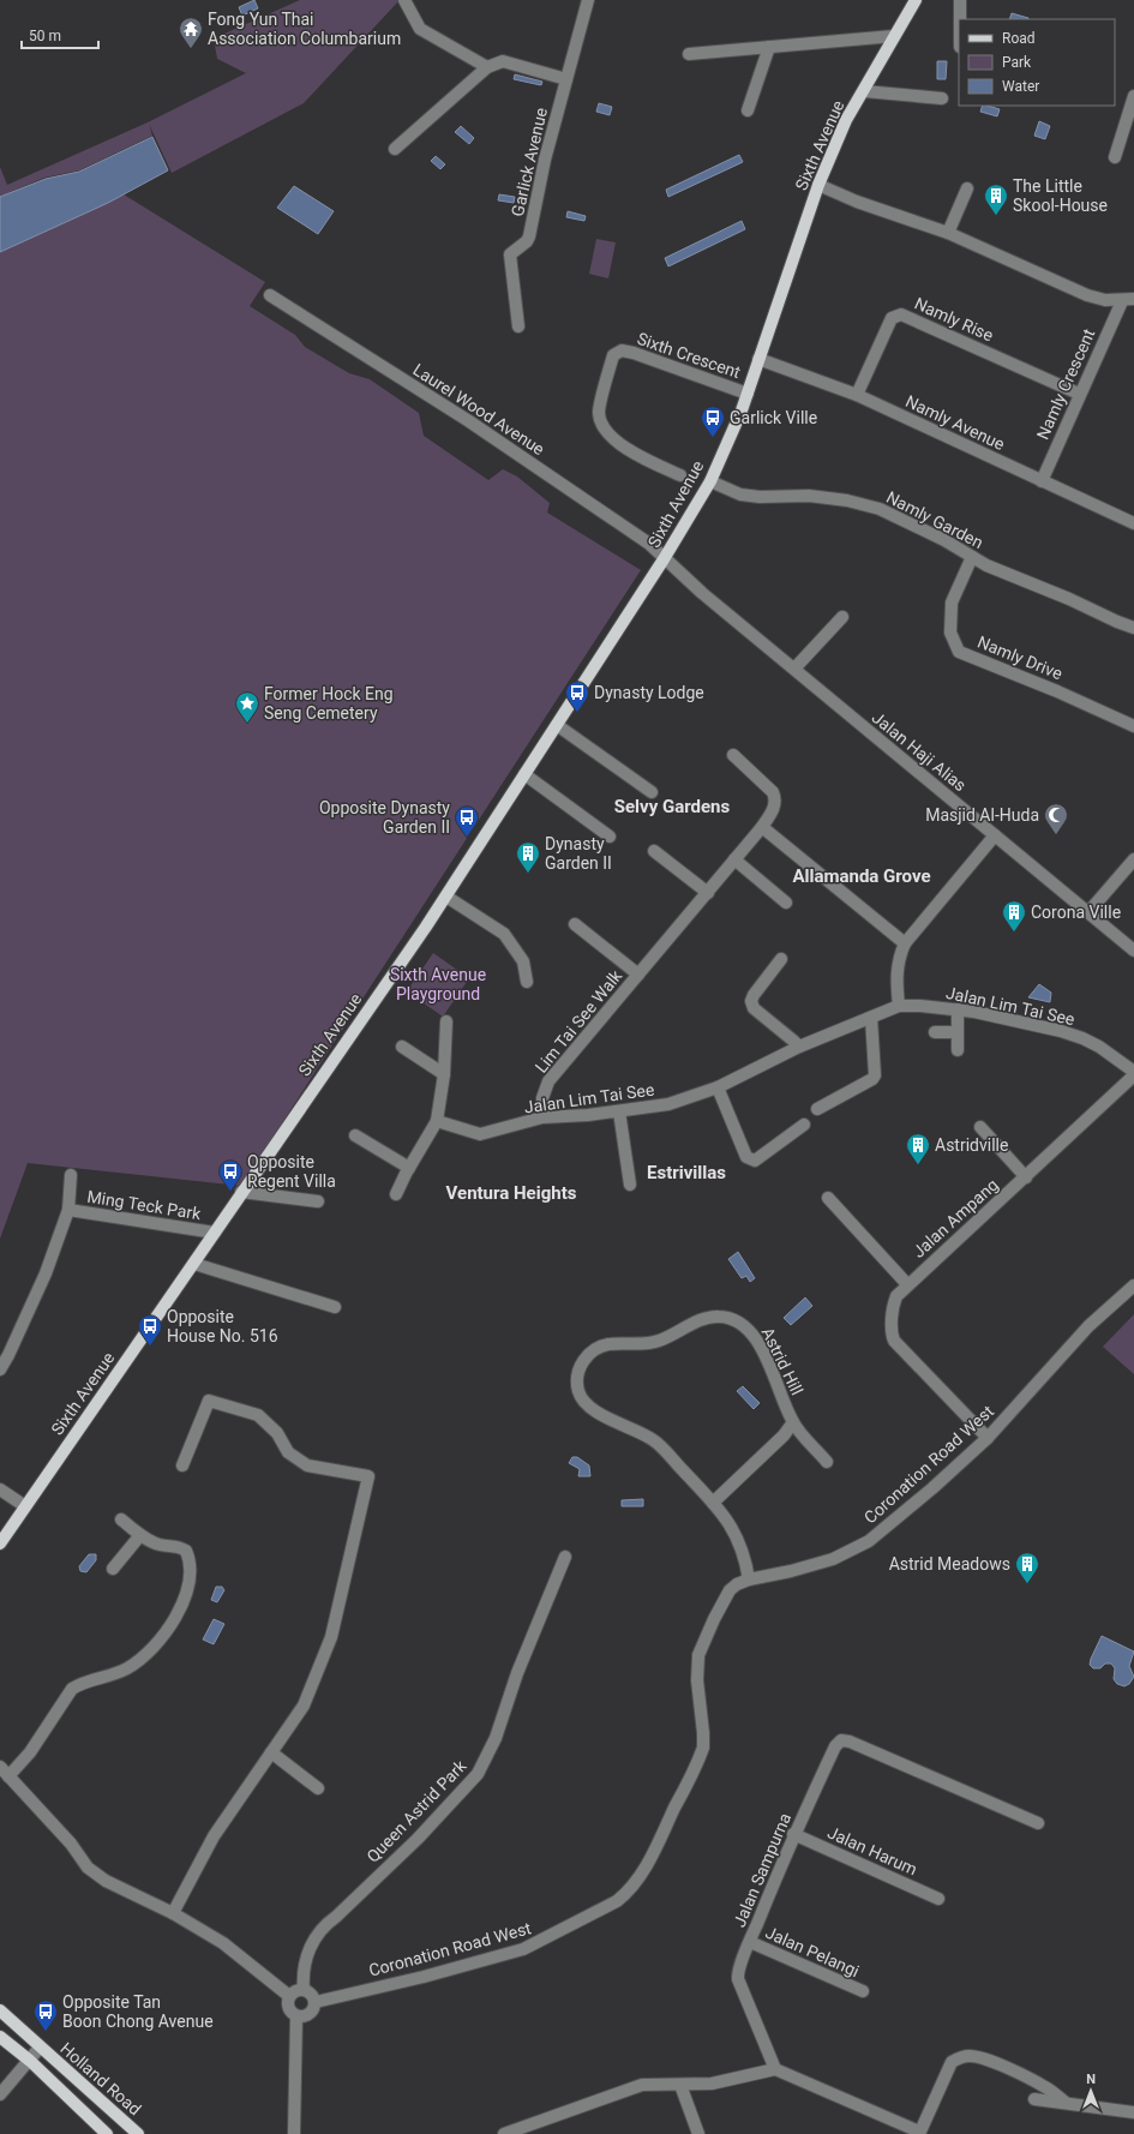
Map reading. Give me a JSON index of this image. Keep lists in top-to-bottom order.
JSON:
{
  "streets": {
    "main road": ["Sixth Avenue", "Holland Road"],
    "street": [
      "Garlick Avenue",
      "Namly Rise",
      "Sixth Crescent",
      "Namly Crescent",
      "Laurel Wood Avenue",
      "Namly Avenue",
      "Namly Garden",
      "Namly Drive",
      "Jalan Haji Alias",
      "Jalan Lim Tai See",
      "Lim Tai See Walk",
      "Ming Teck Park",
      "Jalan Ampang",
      "Astrid Hill",
      "Coronation Road West",
      "Queen Astrid Park",
      "Jalan Harum",
      "Jalan Sampurna",
      "Jalan Pelangi"
    ]
  },
  "crossings": [
    ["Sixth Avenue", "Sixth Crescent"],
    ["Sixth Avenue", "Namly Crescent"],
    ["Sixth Avenue", "Laurel Wood Avenue"],
    ["Sixth Avenue", "Namly Avenue"],
    ["Sixth Avenue", "Namly Garden"],
    ["Sixth Avenue", "Jalan Haji Alias"],
    ["Sixth Avenue", "Ming Teck Park"],
    ["Namly Rise", "Namly Crescent"],
    ["Namly Rise", "Namly Avenue"],
    ["Namly Crescent", "Namly Avenue"],
    ["Laurel Wood Avenue", "Jalan Haji Alias"],
    ["Namly Garden", "Namly Drive"],
    ["Jalan Lim Tai See", "Lim Tai See Walk"],
    ["Jalan Lim Tai See", "Jalan Ampang"],
    ["Jalan Ampang", "Coronation Road West"],
    ["Astrid Hill", "Coronation Road West"],
    ["Coronation Road West", "Queen Astrid Park"],
    ["Jalan Harum", "Jalan Sampurna"],
    ["Jalan Sampurna", "Jalan Pelangi"]
  ],
  "districts": [
    "Selvy Gardens",
    "Allamanda Grove",
    "Estrivillas",
    "Ventura Heights"
  ],
  "parks": ["Sixth Avenue Playground"],
  "places": {
    "temple": ["Fong Yun Thai Association Columbarium"],
    "building": [
      "The Little Skool-House",
      "Dynasty Garden II",
      "Corona Ville",
      "Astridville",
      "Astrid Meadows"
    ],
    "bus stop": [
      "Garlick Ville",
      "Dynasty Lodge",
      "Opposite Dynasty Garden II",
      "Opposite Regent Villa",
      "Opposite House No. 516",
      "Opposite Tan Boon Chong Avenue"
    ],
    "place": ["Former Hock Eng Seng Cemetery"],
    "mosque": ["Masjid Al-Huda"]
  },
  "legend": ["Road", "Park", "Water"],
  "scale_bar": "50 m",
  "north": "top"
}
